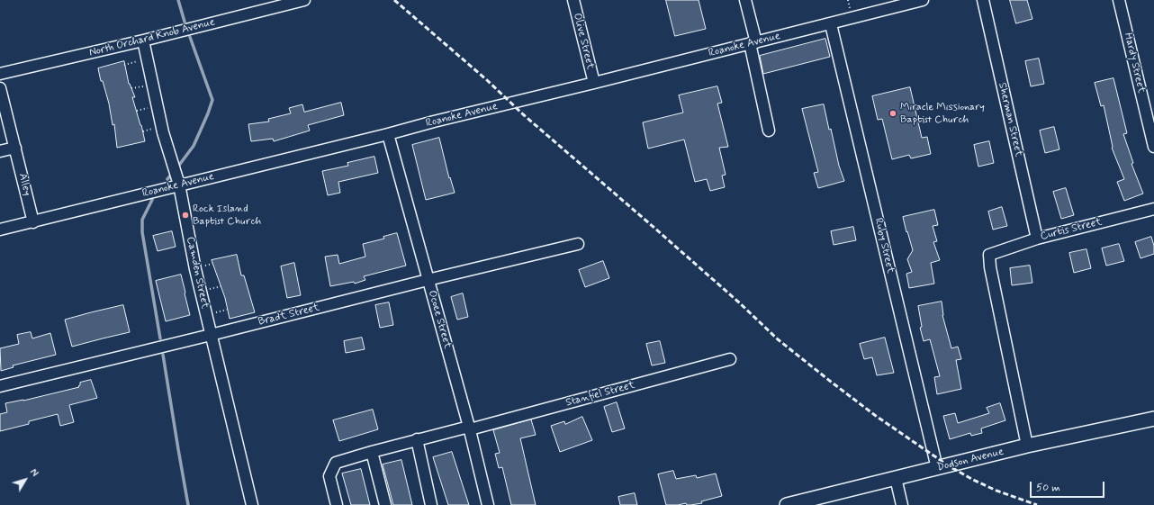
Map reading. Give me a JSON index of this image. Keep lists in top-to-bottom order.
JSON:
{
  "streets": {
    "main road": ["Dodson Avenue"],
    "street": [
      "North Orchard Knob Avenue",
      "Olive Street",
      "Roanoke Avenue",
      "Hardy Street",
      "Sherman Street",
      "Alley",
      "Curtis Street",
      "Ruby Street",
      "Camden Street",
      "Bradt Street",
      "Ocoee Street",
      "Stanfiel Street"
    ]
  },
  "crossings": [
    ["North Orchard Knob Avenue", "Camden Street"],
    ["Olive Street", "Roanoke Avenue"],
    ["Roanoke Avenue", "Alley"],
    ["Roanoke Avenue", "Ruby Street"],
    ["Roanoke Avenue", "Camden Street"],
    ["Roanoke Avenue", "Ocoee Street"],
    ["Sherman Street", "Curtis Street"],
    ["Curtis Street", "Dodson Avenue"],
    ["Ruby Street", "Dodson Avenue"],
    ["Camden Street", "Bradt Street"],
    ["Bradt Street", "Ocoee Street"],
    ["Ocoee Street", "Stanfiel Street"]
  ],
  "places": ["Miracle Missionary Baptist Church", "Rock Island Baptist Church"],
  "scale_bar": "50 m",
  "north": "top right"
}
